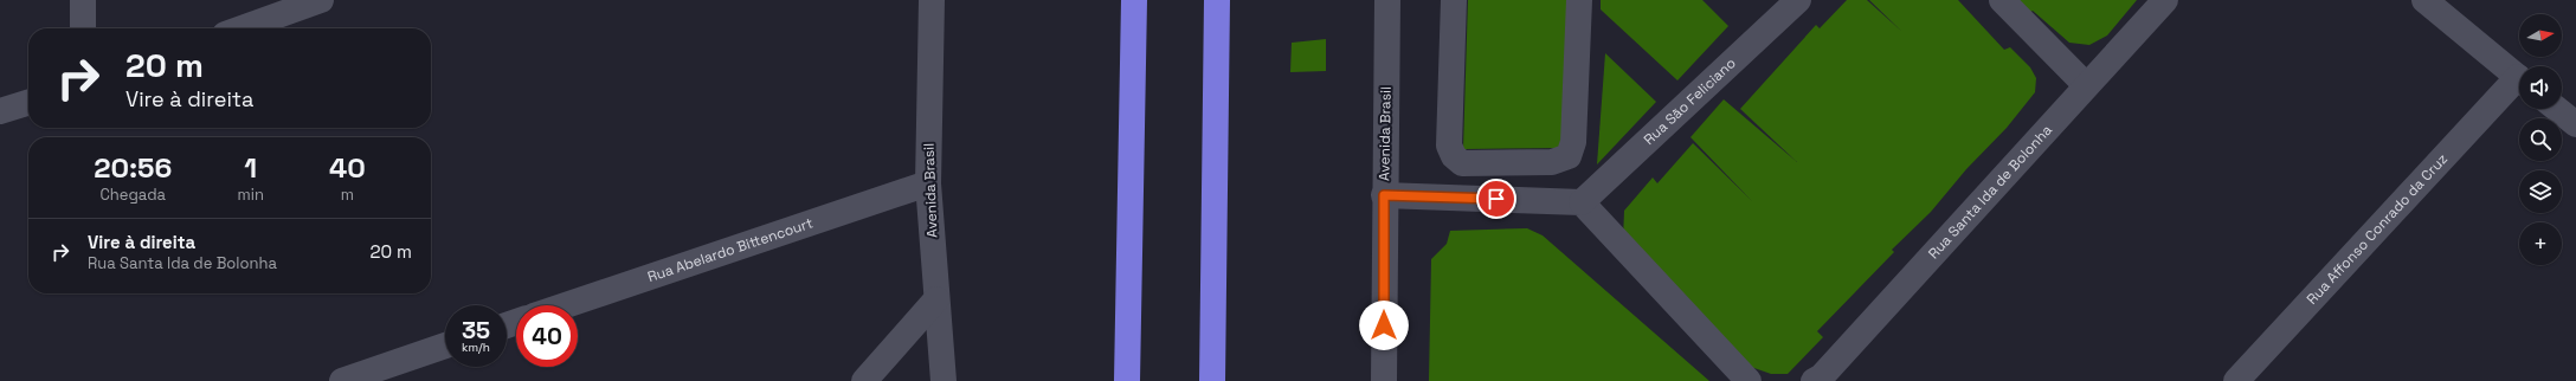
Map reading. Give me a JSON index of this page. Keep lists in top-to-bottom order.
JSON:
{
  "streets": {
    "street": [
      "Rua São Feliciano",
      "Avenida Brasil",
      "Rua Santa Ida de Bolonha",
      "Rua Affonso Conrado da Cruz",
      "Rua Abelardo Bittencourt"
    ]
  },
  "crossings": [
    ["Avenida Brasil", "Rua Abelardo Bittencourt"]
  ],
  "north": "right",
  "page": {
    "map_buttons": "+",
    "turn": ["20 m", "Vire à direita"],
    "eta": [
      "20:56",
      "Chegada",
      "1",
      "min",
      "40",
      "m"
    ],
    "list": [
      {
        "name": "Vire à direita",
        "note": "Rua Santa Ida de Bolonha",
        "value": "20 m"
      }
    ],
    "speed": "35 km/h",
    "limit": "40"
  }
}
